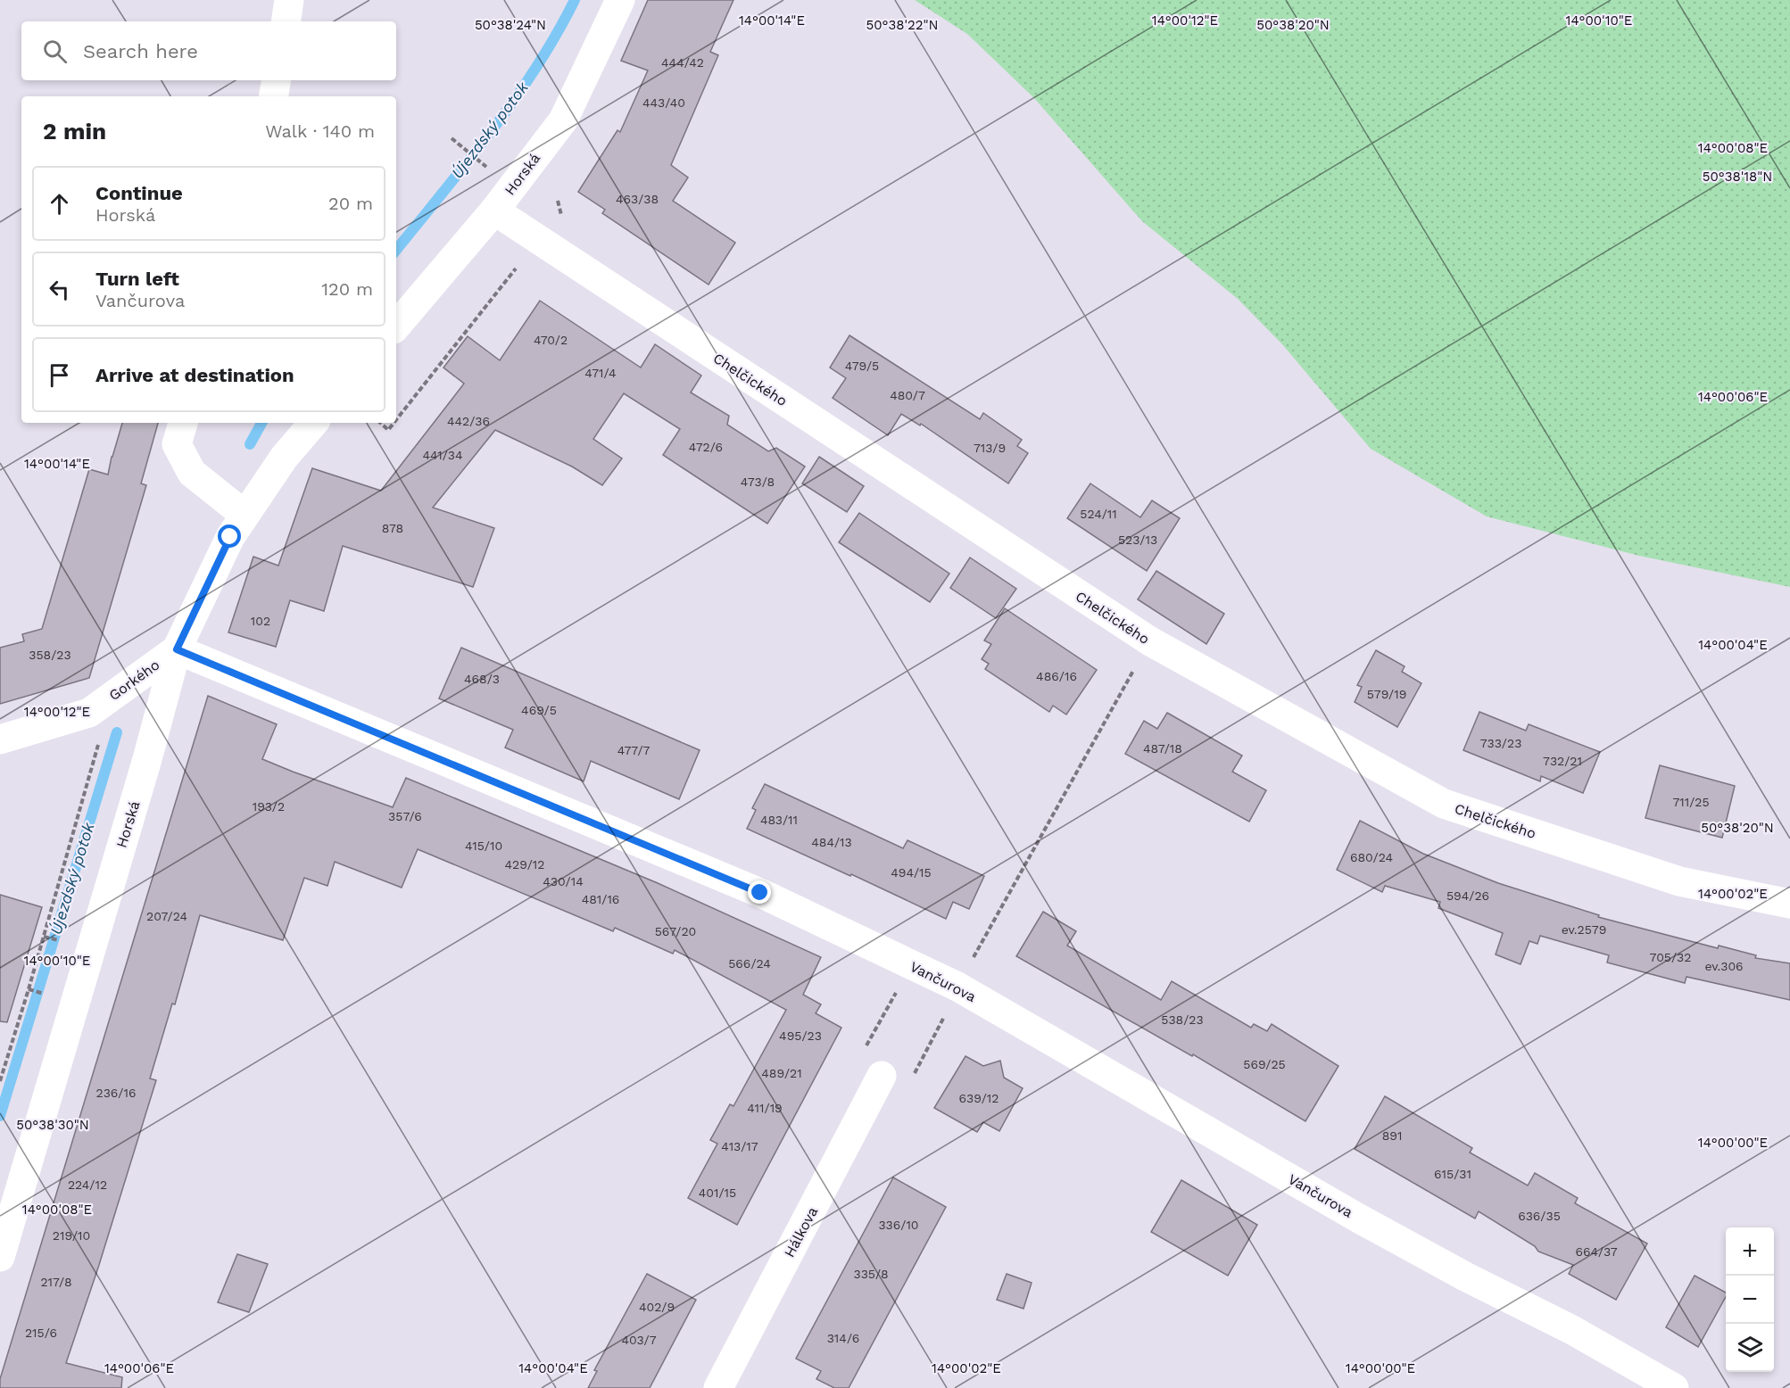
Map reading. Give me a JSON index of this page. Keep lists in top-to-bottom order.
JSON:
{
  "streets": {
    "street": [
      "Horská",
      "Chelčického",
      "Gorkého",
      "Vančurova",
      "Hálkova"
    ]
  },
  "crossings": [
    ["Horská", "Chelčického"],
    ["Horská", "Gorkého"],
    ["Horská", "Vančurova"],
    ["Gorkého", "Vančurova"]
  ],
  "water": ["Újezdský potok"],
  "house_numbers": [
    "444/42",
    "443/40",
    "463/38",
    "470/2",
    "479/5",
    "471/4",
    "480/7",
    "442/36",
    "472/6",
    "713/9",
    "441/34",
    "473/8",
    "524/11",
    "878",
    "523/13",
    "102",
    "358/23",
    "486/16",
    "468/3",
    "579/19",
    "469/5",
    "733/23",
    "487/18",
    "477/7",
    "732/21",
    "711/25",
    "193/2",
    "357/6",
    "483/11",
    "484/13",
    "415/10",
    "680/24",
    "429/12",
    "494/15",
    "430/14",
    "594/26",
    "481/16",
    "207/24",
    "ev.2579",
    "567/20",
    "705/32",
    "566/24",
    "ev.306",
    "538/23",
    "495/23",
    "569/25",
    "489/21",
    "236/16",
    "639/12",
    "411/19",
    "891",
    "413/17",
    "615/31",
    "224/12",
    "401/15",
    "636/35",
    "336/10",
    "219/10",
    "664/37",
    "335/8",
    "217/8",
    "402/9",
    "215/6",
    "314/6",
    "403/7"
  ],
  "page": {
    "search": "Search here",
    "heading": ["2 min", "Walk · 140 m"],
    "list": [
      ["Continue", "Horská", "20 m"],
      ["Turn left", "Vančurova", "120 m"],
      "Arrive at destination"
    ],
    "map_buttons": ["+", "−"]
  },
  "coordinates": [
    "14°00'14\"E",
    "14°00'12\"E",
    "14°00'10\"E",
    "50°38'24\"N",
    "50°38'22\"N",
    "50°38'20\"N",
    "14°00'08\"E",
    "50°38'18\"N",
    "14°00'06\"E",
    "14°00'04\"E",
    "14°00'02\"E",
    "50°38'30\"N",
    "14°00'00\"E"
  ]
}
